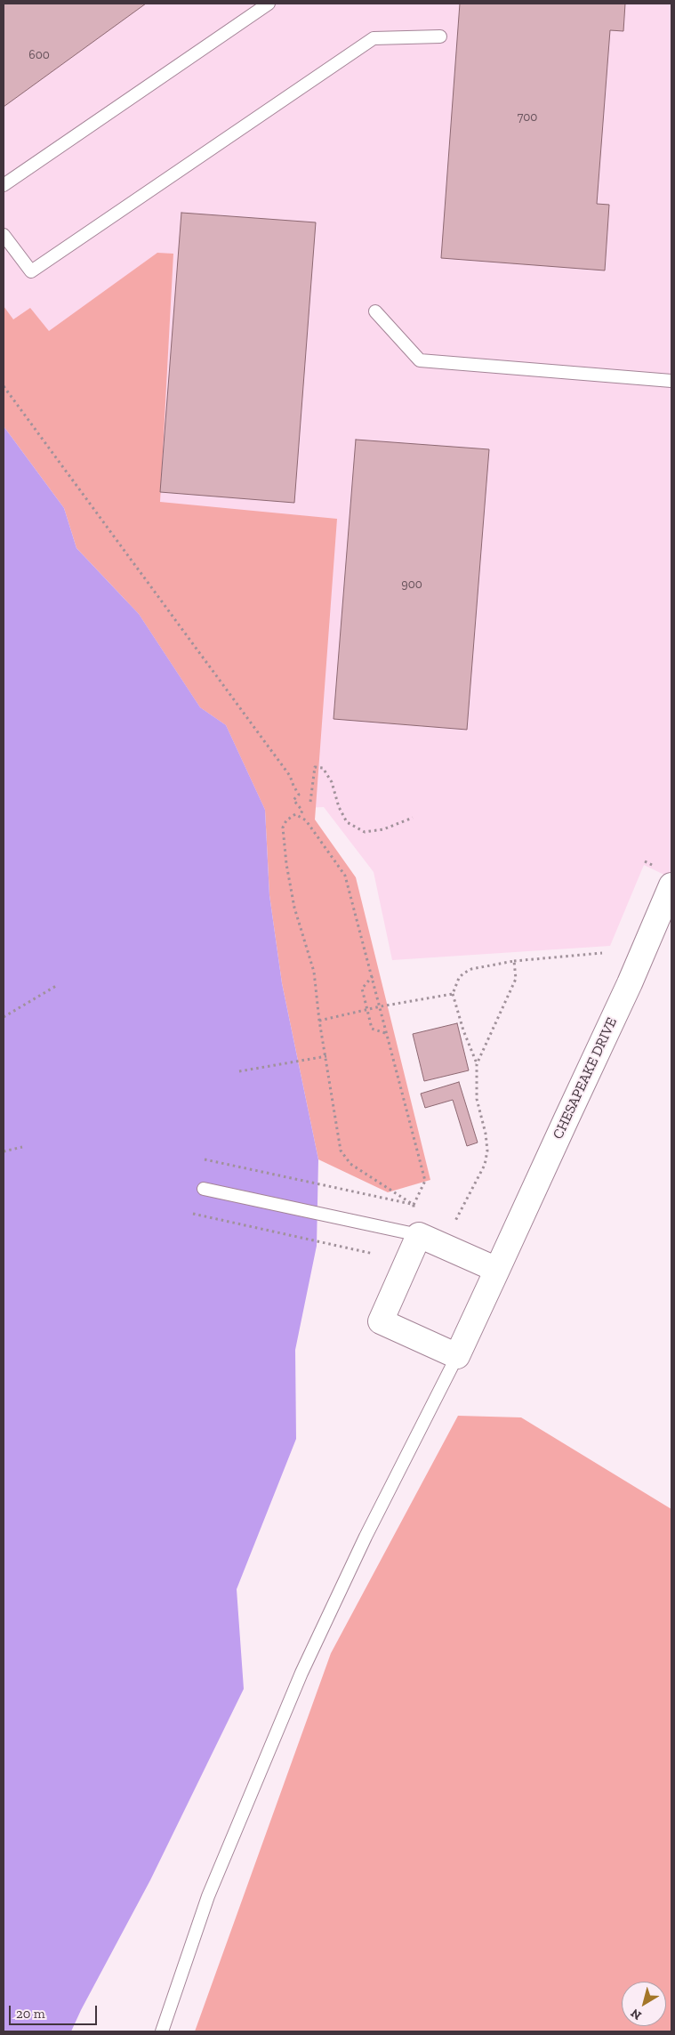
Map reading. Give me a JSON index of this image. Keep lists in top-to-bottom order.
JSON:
{
  "streets": {
    "street": ["CHESAPEAKE DRIVE"]
  },
  "house_numbers": ["600", "700", "900"],
  "scale_bar": "20 m",
  "north": "bottom left"
}
